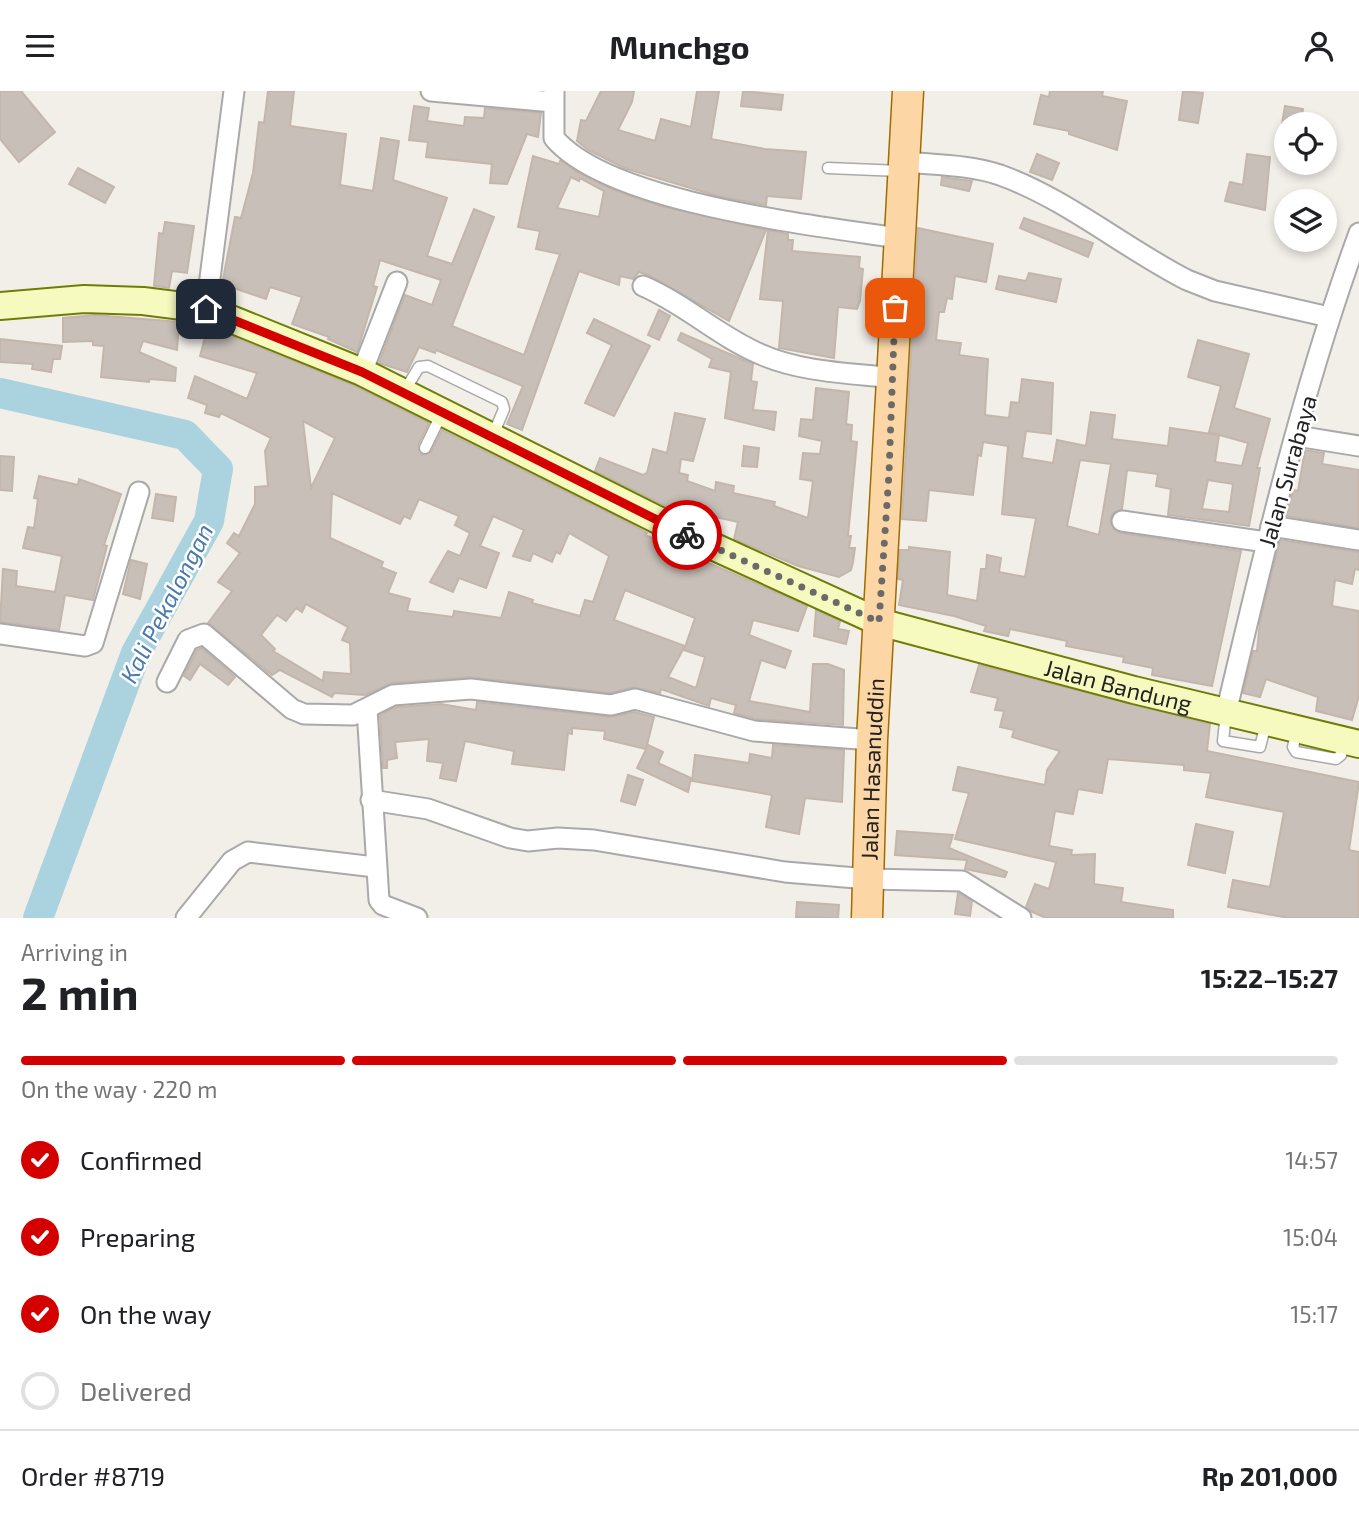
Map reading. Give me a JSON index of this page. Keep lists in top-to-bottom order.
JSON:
{
  "streets": {
    "main road": ["Jalan Bandung", "Jalan Hasanuddin"],
    "street": ["Jalan Surabaya"]
  },
  "crossings": [
    ["Jalan Surabaya", "Jalan Bandung"],
    ["Jalan Bandung", "Jalan Hasanuddin"]
  ],
  "water": ["Kali Pekalongan"],
  "page": {
    "header": "Munchgo",
    "heading": ["2 min", "Arriving in", "15:22–15:27"],
    "panel": ["Order #8719", "Rp 201,000"],
    "bar": "On the way · 220 m",
    "list": [
      ["Confirmed", "14:57"],
      ["Preparing", "15:04"],
      ["On the way", "15:17"],
      "Delivered"
    ]
  }
}
